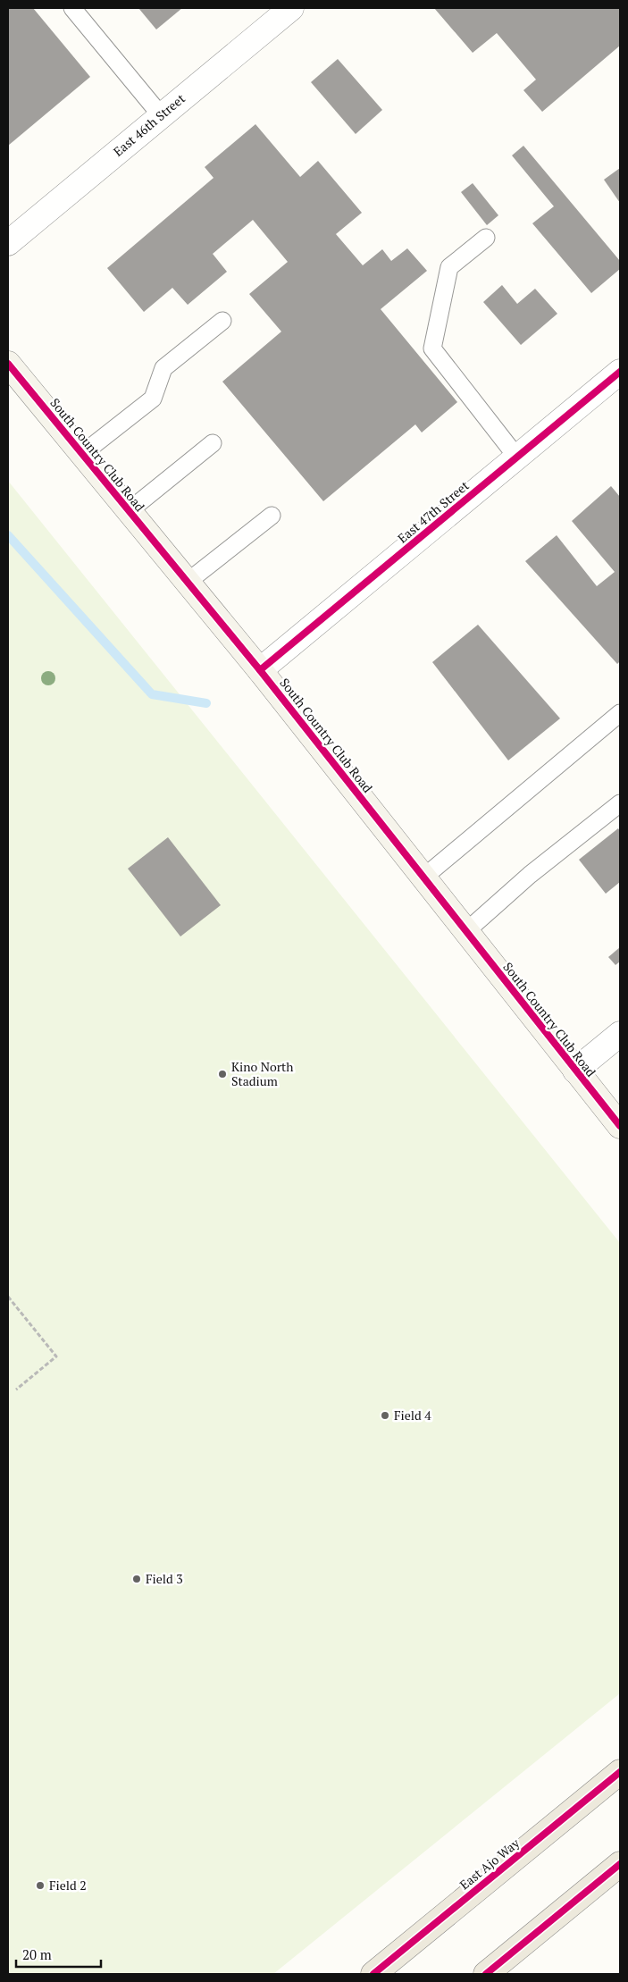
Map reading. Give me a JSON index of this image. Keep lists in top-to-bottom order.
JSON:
{
  "streets": {
    "main road": ["East Ajo Way"],
    "street": ["East 46th Street", "South Country Club Road", "East 47th Street"]
  },
  "crossings": [
    ["South Country Club Road", "East 47th Street"]
  ],
  "places": [
    "Kino North Stadium",
    "Field 4",
    "Field 3",
    "Field 2"
  ],
  "scale_bar": "20 m"
}
